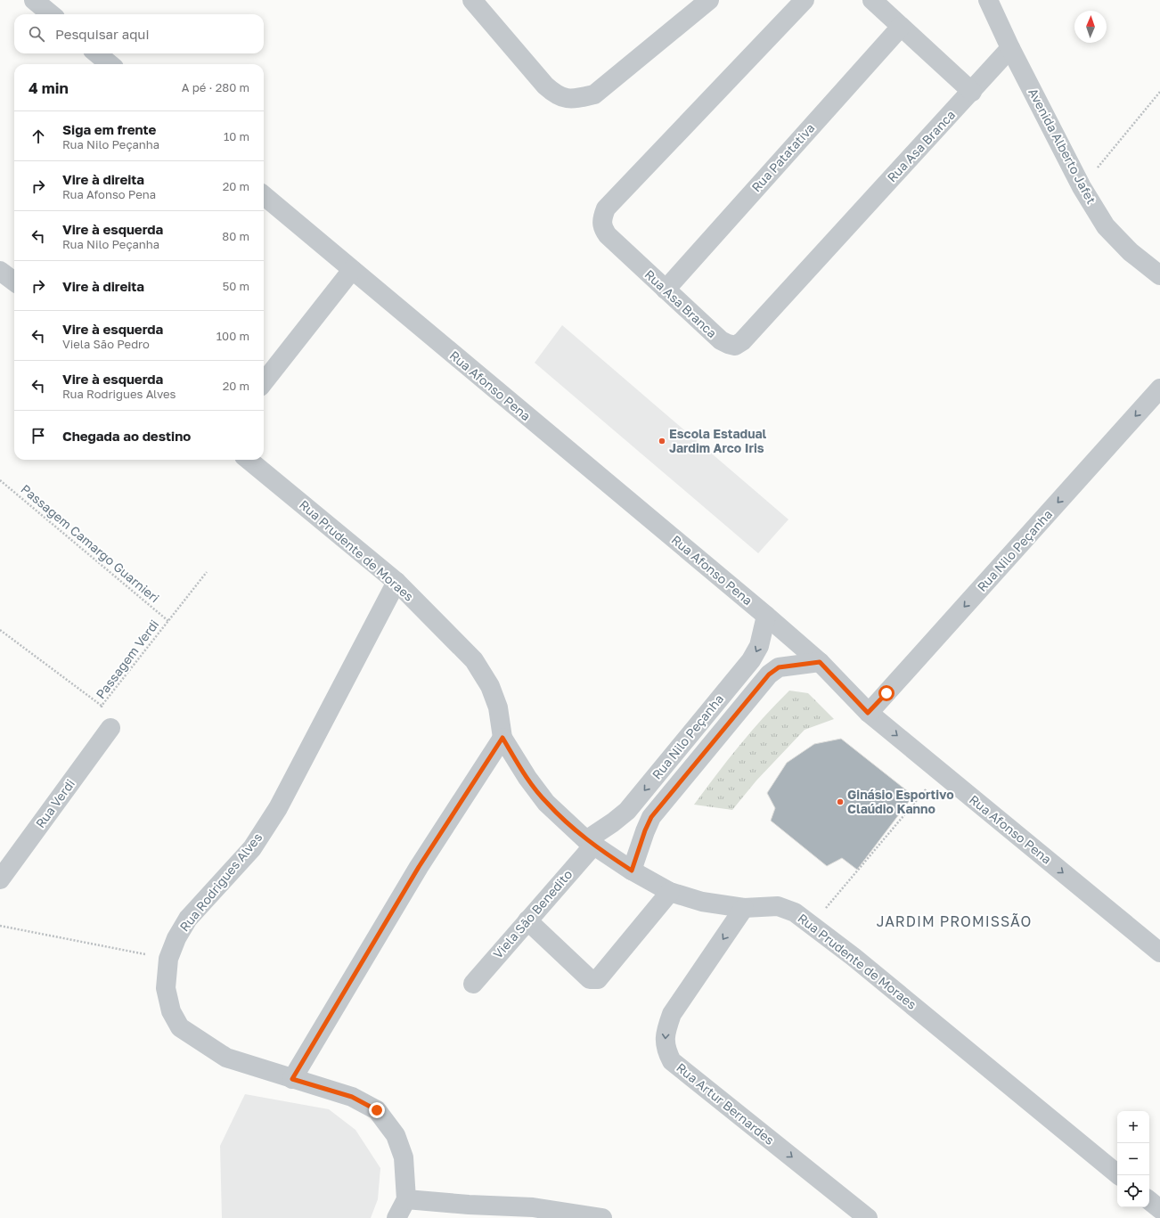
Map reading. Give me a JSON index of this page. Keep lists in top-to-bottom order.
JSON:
{
  "streets": {
    "street": [
      "Rua Asa Branca",
      "Avenida Alberto Jafet",
      "Rua Patatativa",
      "Rua Afonso Pena",
      "Rua Prudente de Moraes",
      "Rua Nilo Peçanha",
      "Rua Verdi",
      "Rua Rodrigues Alves",
      "Viela São Benedito",
      "Rua Artur Bernardes"
    ],
    "path": ["Passagem Camargo Guarnieri", "Passagem Verdi"]
  },
  "crossings": [
    ["Rua Asa Branca", "Avenida Alberto Jafet"],
    ["Rua Asa Branca", "Rua Patatativa"],
    ["Rua Afonso Pena", "Rua Nilo Peçanha"],
    ["Passagem Camargo Guarnieri", "Passagem Verdi"],
    ["Rua Prudente de Moraes", "Rua Nilo Peçanha"],
    ["Rua Prudente de Moraes", "Rua Rodrigues Alves"],
    ["Rua Prudente de Moraes", "Viela São Benedito"],
    ["Rua Prudente de Moraes", "Rua Artur Bernardes"],
    ["Rua Nilo Peçanha", "Viela São Benedito"],
    ["Passagem Verdi", "Rua Verdi"]
  ],
  "districts": ["JARDIM PROMISSÃO"],
  "places": ["Escola Estadual Jardim Arco Iris", "Ginásio Esportivo Claúdio Kanno"],
  "north": "top",
  "page": {
    "search": "Pesquisar aqui",
    "heading": ["4 min", "A pé · 280 m"],
    "list": [
      ["Siga em frente", "Rua Nilo Peçanha", "10 m"],
      ["Vire à direita", "Rua Afonso Pena", "20 m"],
      ["Vire à esquerda", "Rua Nilo Peçanha", "80 m"],
      ["Vire à direita", "50 m"],
      ["Vire à esquerda", "Viela São Pedro", "100 m"],
      ["Vire à esquerda", "Rua Rodrigues Alves", "20 m"],
      "Chegada ao destino"
    ],
    "map_buttons": ["+", "−"]
  }
}
